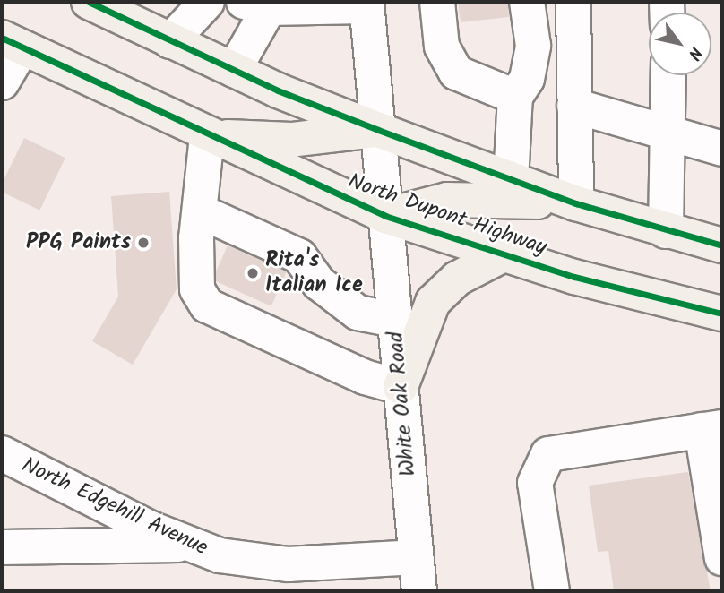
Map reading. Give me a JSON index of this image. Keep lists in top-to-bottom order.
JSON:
{
  "streets": {
    "highway": ["North Dupont Highway"],
    "street": ["White Oak Road", "North Edgehill Avenue"]
  },
  "crossings": [
    ["North Dupont Highway", "White Oak Road"],
    ["White Oak Road", "North Edgehill Avenue"]
  ],
  "places": ["PPG Paints", "Rita's Italian Ice"],
  "north": "bottom right"
}
